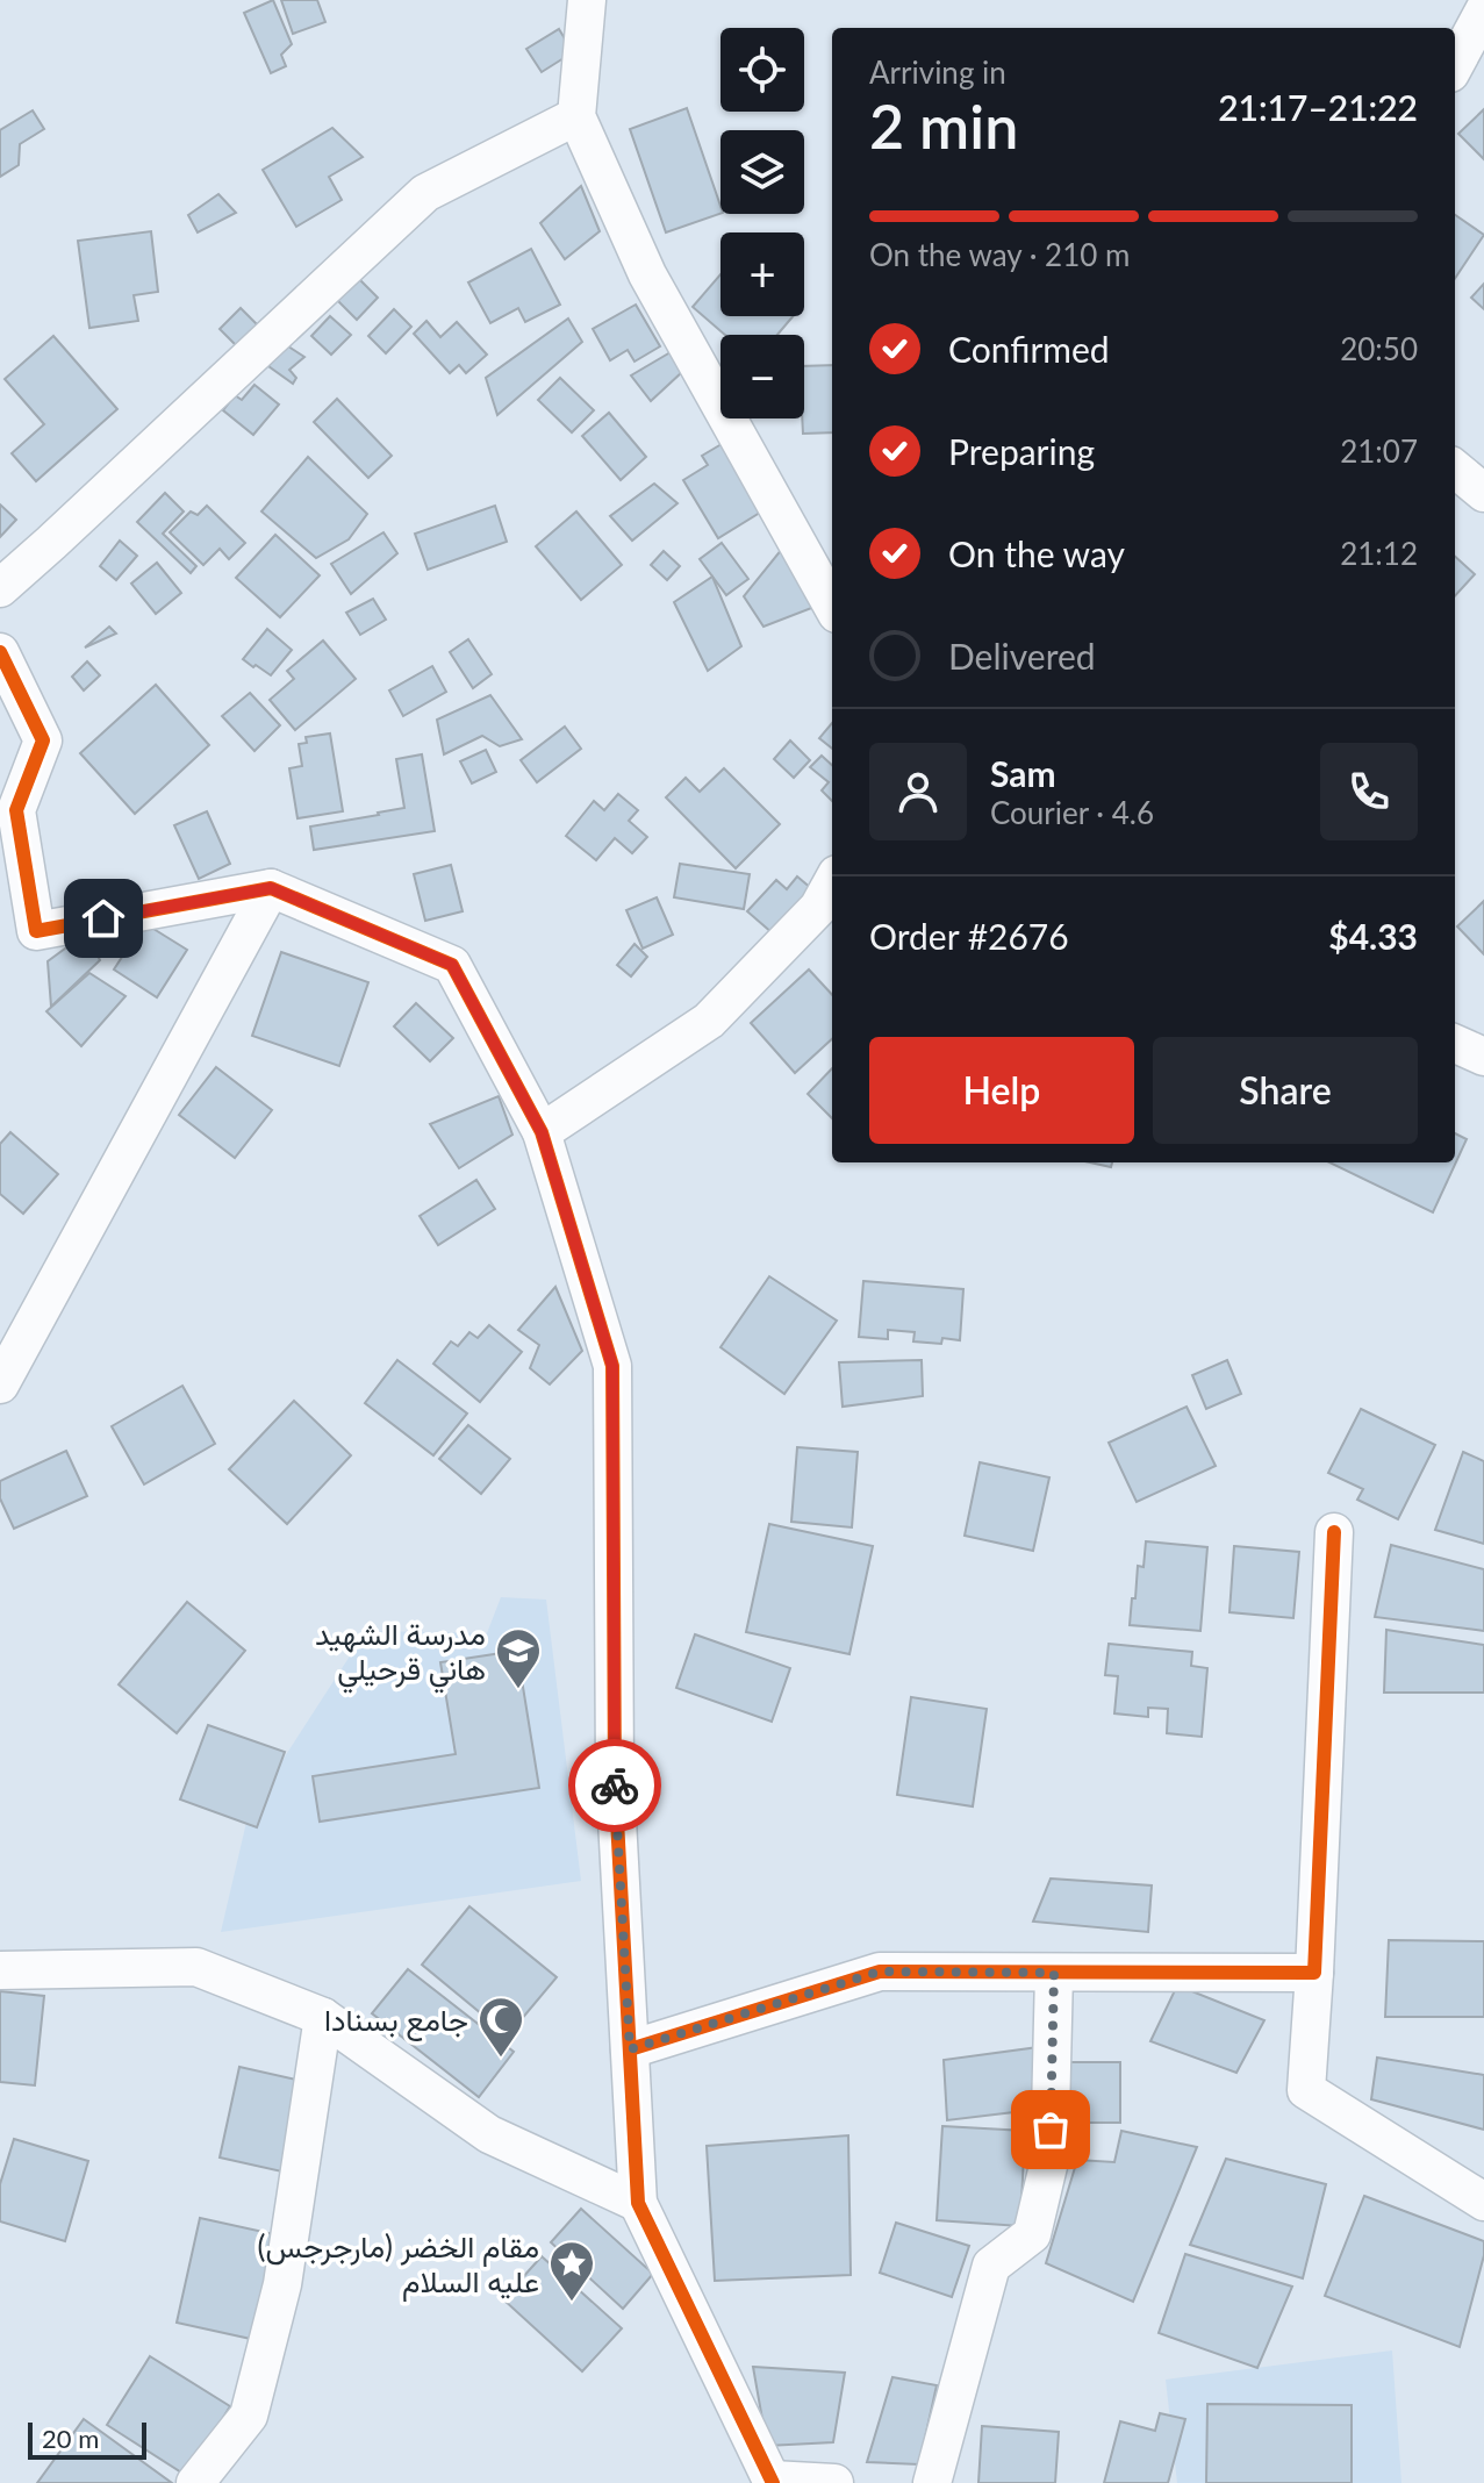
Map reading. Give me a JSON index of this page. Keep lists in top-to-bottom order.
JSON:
{
  "places": {
    "school or university": ["مدرسة الشهيد هاني قرحيلي"],
    "mosque": ["جامع بسنادا"],
    "place": ["مقام الخضر (مارجرجس) عليه السلام"]
  },
  "scale_bar": "20 m",
  "page": {
    "map_buttons": ["+", "−"],
    "heading": ["2 min", "Arriving in", "21:17–21:22"],
    "panel": [
      "Sam",
      "Courier · 4.6",
      "Order #2676",
      "$4.33"
    ],
    "bar": "On the way · 210 m",
    "list": [
      ["Confirmed", "20:50"],
      ["Preparing", "21:07"],
      ["On the way", "21:12"],
      "Delivered"
    ],
    "buttons": ["Help", "Share"],
    "scale": "20 m"
  }
}
